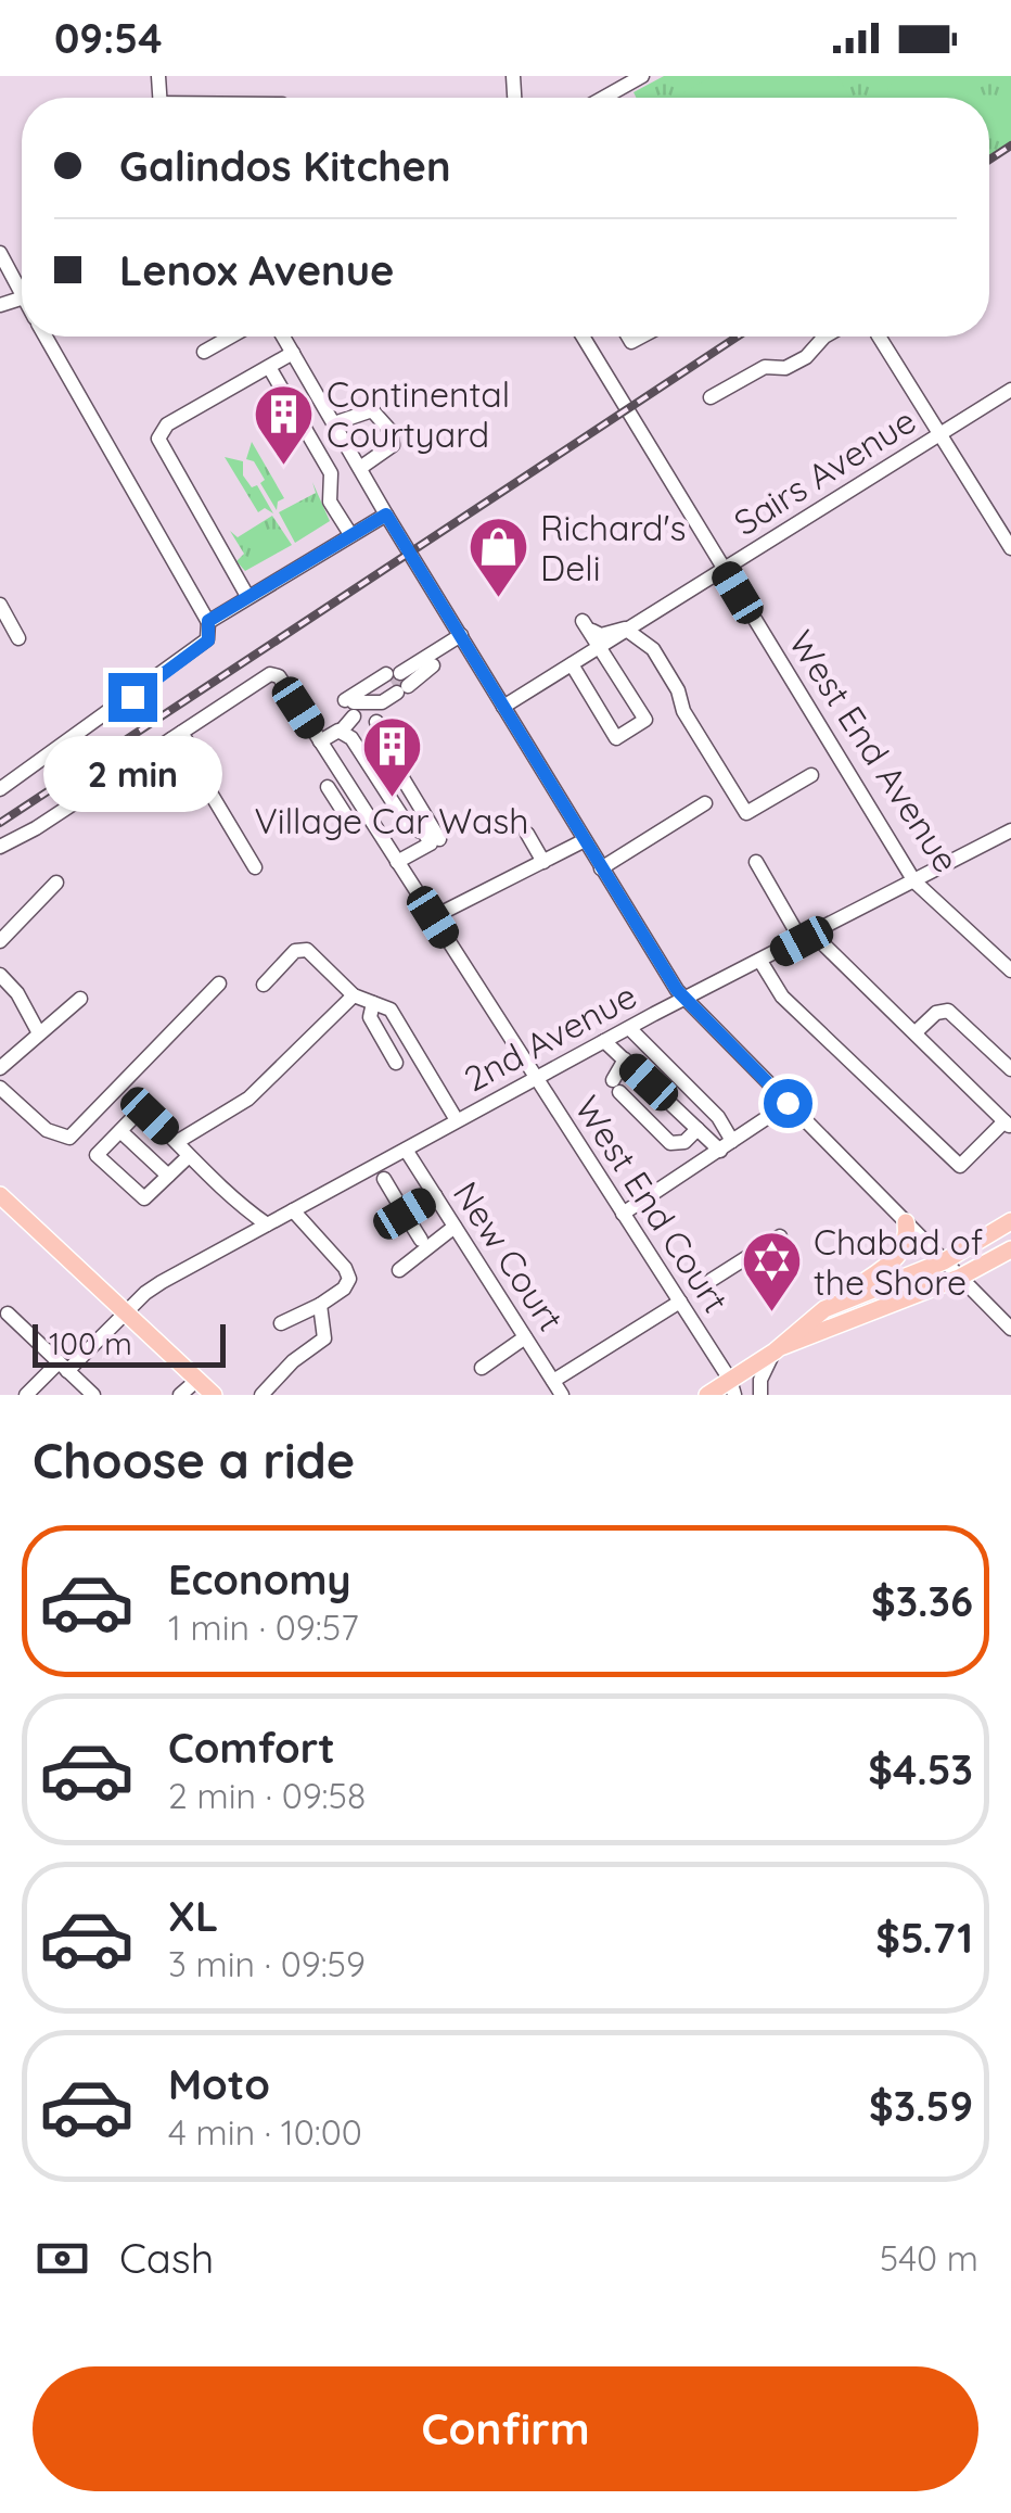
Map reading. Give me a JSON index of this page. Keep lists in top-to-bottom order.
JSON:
{
  "streets": {
    "street": [
      "Sairs Avenue",
      "West End Avenue",
      "2nd Avenue",
      "West End Court",
      "New Court"
    ]
  },
  "crossings": [
    ["Sairs Avenue", "West End Avenue"],
    ["West End Avenue", "2nd Avenue"],
    ["2nd Avenue", "West End Court"],
    ["2nd Avenue", "New Court"]
  ],
  "places": {
    "building": ["Continental Courtyard", "Village Car Wash"],
    "shop": ["Richard's Deli"],
    "synagogue": ["Chabad of the Shore"]
  },
  "scale_bar": "100 m",
  "page": {
    "status": "09:54",
    "banner": ["Galindos Kitchen", "Lenox Avenue"],
    "bubble": "2 min",
    "scale": "100 m",
    "heading": "Choose a ride",
    "list": [
      {
        "name": "Economy",
        "note": "1 min · 09:57",
        "value": "$3.36"
      },
      {
        "name": "Comfort",
        "note": "2 min · 09:58",
        "value": "$4.53"
      },
      {
        "name": "XL",
        "note": "3 min · 09:59",
        "value": "$5.71"
      },
      {
        "name": "Moto",
        "note": "4 min · 10:00",
        "value": "$3.59"
      }
    ],
    "pay": ["Cash", "540 m"],
    "buttons": "Confirm"
  }
}
